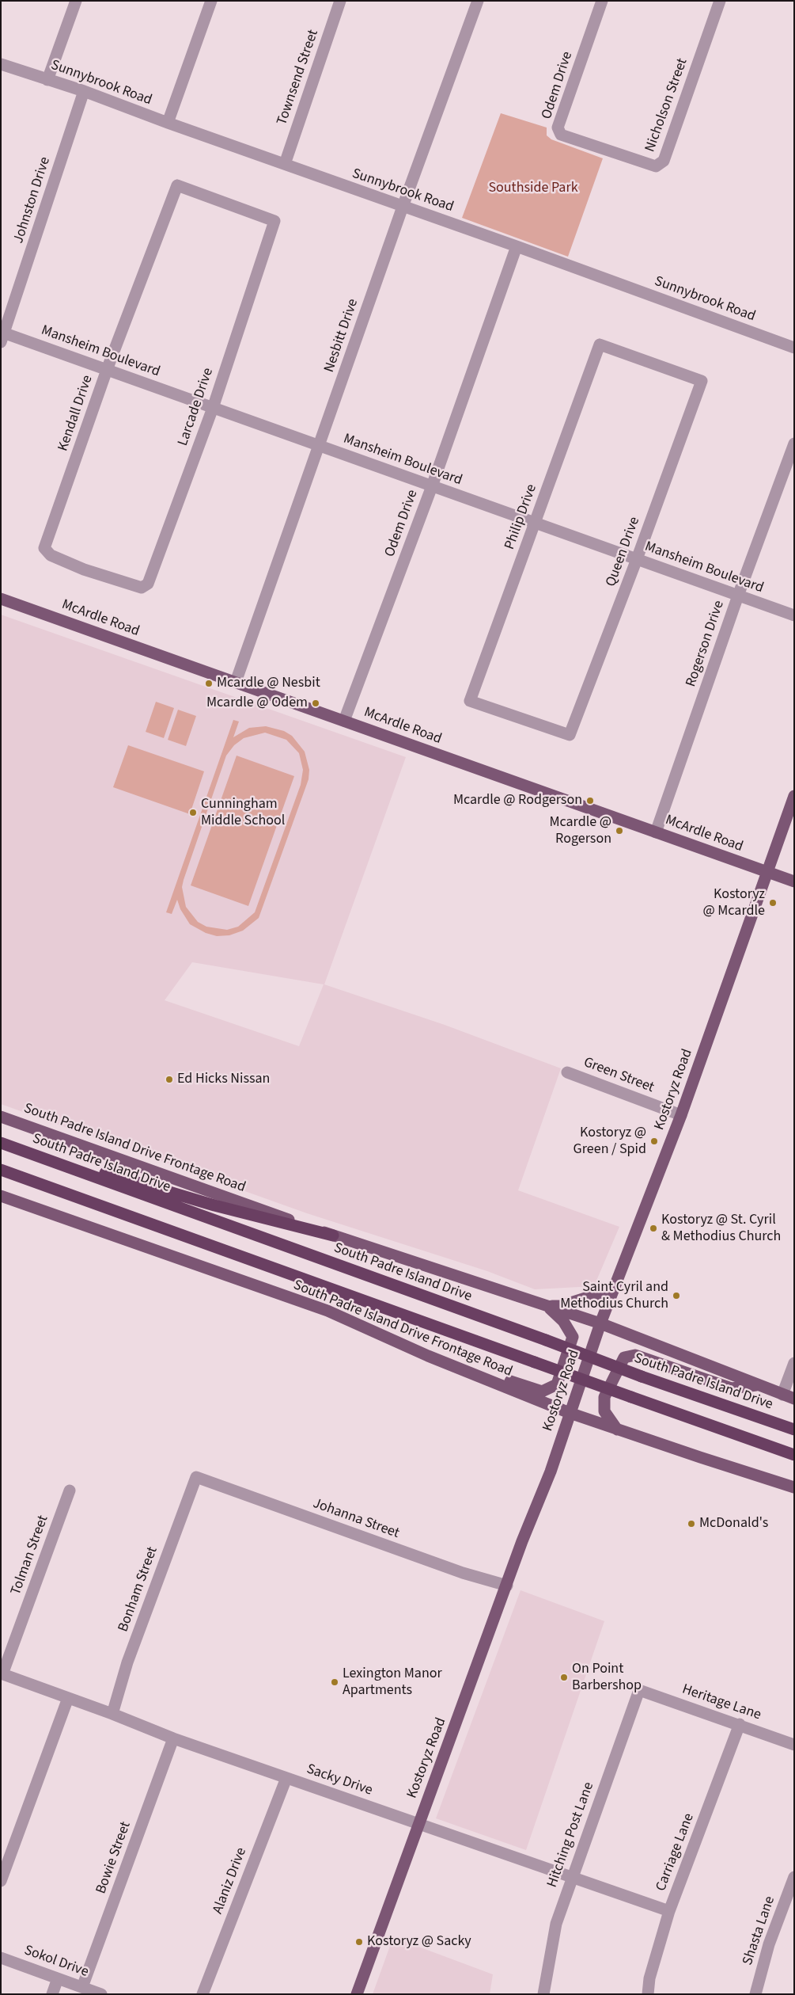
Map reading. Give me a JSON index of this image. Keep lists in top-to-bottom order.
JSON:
{
  "streets": {
    "highway": ["South Padre Island Drive"],
    "main road": ["McArdle Road", "Kostoryz Road", "South Padre Island Drive Frontage Road"],
    "street": [
      "Townsend Street",
      "Sunnybrook Road",
      "Odem Drive",
      "Nicholson Street",
      "Johnston Drive",
      "Nesbitt Drive",
      "Mansheim Boulevard",
      "Larcade Drive",
      "Kendall Drive",
      "Philip Drive",
      "Queen Drive",
      "Rogerson Drive",
      "Green Street",
      "Johanna Street",
      "Tolman Street",
      "Bonham Street",
      "Heritage Lane",
      "Sacky Drive",
      "Hitching Post Lane",
      "Carriage Lane",
      "Bowie Street",
      "Alaniz Drive",
      "Shasta Lane",
      "Sokol Drive"
    ]
  },
  "crossings": [
    ["Townsend Street", "Sunnybrook Road"],
    ["Sunnybrook Road", "Odem Drive"],
    ["Sunnybrook Road", "Johnston Drive"],
    ["Sunnybrook Road", "Nesbitt Drive"],
    ["Odem Drive", "Nicholson Street"],
    ["Odem Drive", "Mansheim Boulevard"],
    ["Odem Drive", "McArdle Road"],
    ["Johnston Drive", "Mansheim Boulevard"],
    ["Nesbitt Drive", "Mansheim Boulevard"],
    ["Nesbitt Drive", "McArdle Road"],
    ["Mansheim Boulevard", "Larcade Drive"],
    ["Mansheim Boulevard", "Kendall Drive"],
    ["Mansheim Boulevard", "Philip Drive"],
    ["Mansheim Boulevard", "Queen Drive"],
    ["Mansheim Boulevard", "Rogerson Drive"],
    ["Larcade Drive", "Kendall Drive"],
    ["Philip Drive", "Queen Drive"],
    ["McArdle Road", "Rogerson Drive"],
    ["McArdle Road", "Kostoryz Road"],
    ["Green Street", "Kostoryz Road"],
    ["Kostoryz Road", "South Padre Island Drive Frontage Road"],
    ["Kostoryz Road", "Johanna Street"],
    ["Kostoryz Road", "Sacky Drive"],
    ["Johanna Street", "Bonham Street"],
    ["Tolman Street", "Sacky Drive"],
    ["Bonham Street", "Sacky Drive"],
    ["Heritage Lane", "Hitching Post Lane"],
    ["Heritage Lane", "Carriage Lane"],
    ["Sacky Drive", "Hitching Post Lane"],
    ["Sacky Drive", "Carriage Lane"],
    ["Sacky Drive", "Bowie Street"],
    ["Sacky Drive", "Alaniz Drive"],
    ["Bowie Street", "Sokol Drive"]
  ],
  "parks": ["Southside Park"],
  "places": [
    "Mcardle @ Nesbit",
    "Mcardle @ Odem",
    "Mcardle @ Rodgerson",
    "Cunningham Middle School",
    "Mcardle @ Rogerson",
    "Kostoryz @ Mcardle",
    "Ed Hicks Nissan",
    "Kostoryz @ Green / Spid",
    "Kostoryz @ St. Cyril & Methodius Church",
    "Saint Cyril and Methodius Church",
    "McDonald's",
    "On Point Barbershop",
    "Lexington Manor Apartments",
    "Kostoryz @ Sacky"
  ]
}
